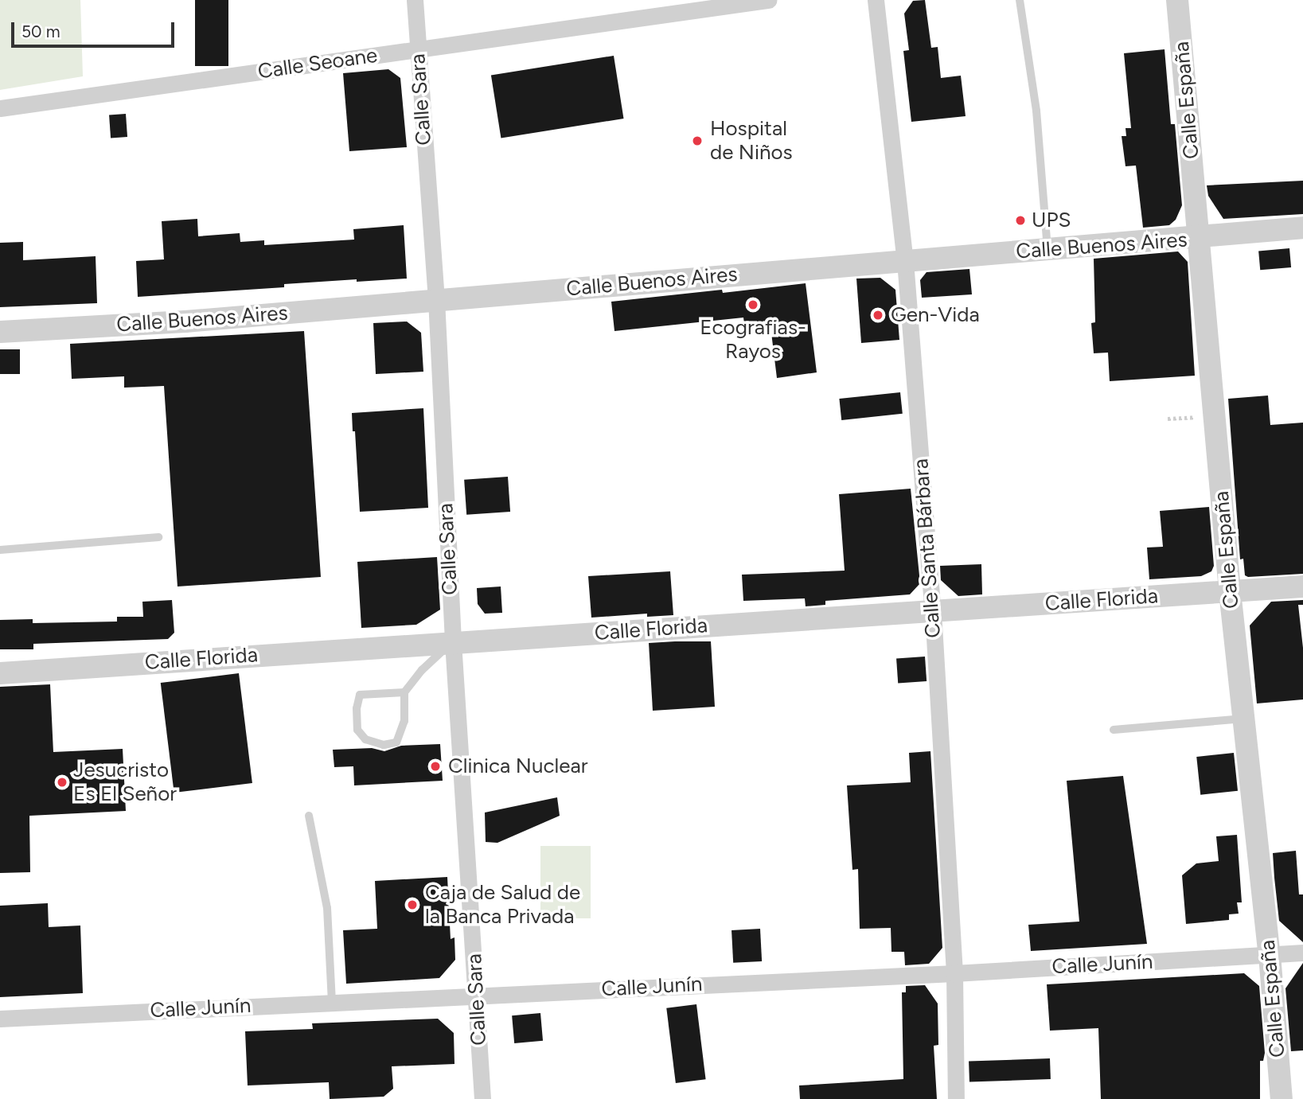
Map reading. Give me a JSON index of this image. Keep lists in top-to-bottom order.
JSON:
{
  "streets": {
    "street": [
      "Calle Seoane",
      "Calle Sara",
      "Calle España",
      "Calle Buenos Aires",
      "Calle Santa Bárbara",
      "Calle Florida",
      "Calle Junín"
    ]
  },
  "crossings": [
    ["Calle Seoane", "Calle Sara"],
    ["Calle Sara", "Calle Buenos Aires"],
    ["Calle Sara", "Calle Florida"],
    ["Calle Sara", "Calle Junín"],
    ["Calle España", "Calle Buenos Aires"],
    ["Calle España", "Calle Florida"],
    ["Calle España", "Calle Junín"],
    ["Calle Buenos Aires", "Calle Santa Bárbara"],
    ["Calle Santa Bárbara", "Calle Florida"],
    ["Calle Santa Bárbara", "Calle Junín"]
  ],
  "places": [
    "Hospital de Niños",
    "UPS",
    "Ecografias- Rayos",
    "Gen-Vida",
    "Clinica Nuclear",
    "Jesucristo Es El Señor",
    "Caja de Salud de la Banca Privada"
  ],
  "scale_bar": "50 m"
}
